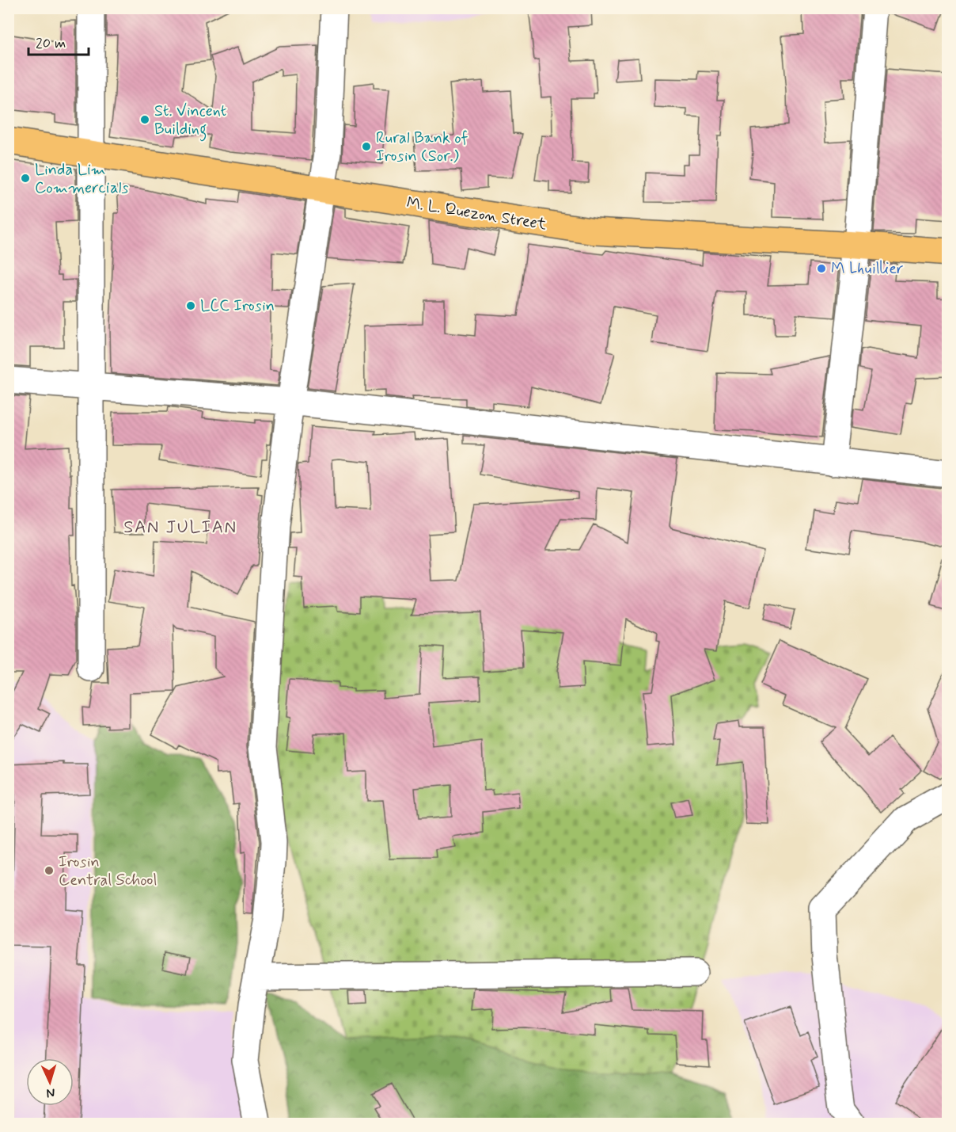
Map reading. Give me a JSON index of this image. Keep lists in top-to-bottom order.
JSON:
{
  "streets": {
    "main road": ["M. L. Quezon Street"]
  },
  "districts": ["SAN JULIAN"],
  "places": [
    "St. Vincent Building",
    "Rural Bank of Irosin (Sor.)",
    "Linda Lim Commercials",
    "M Lhuillier",
    "LCC Irosin",
    "Irosin Central School"
  ],
  "scale_bar": "20 m",
  "north": "bottom"
}
